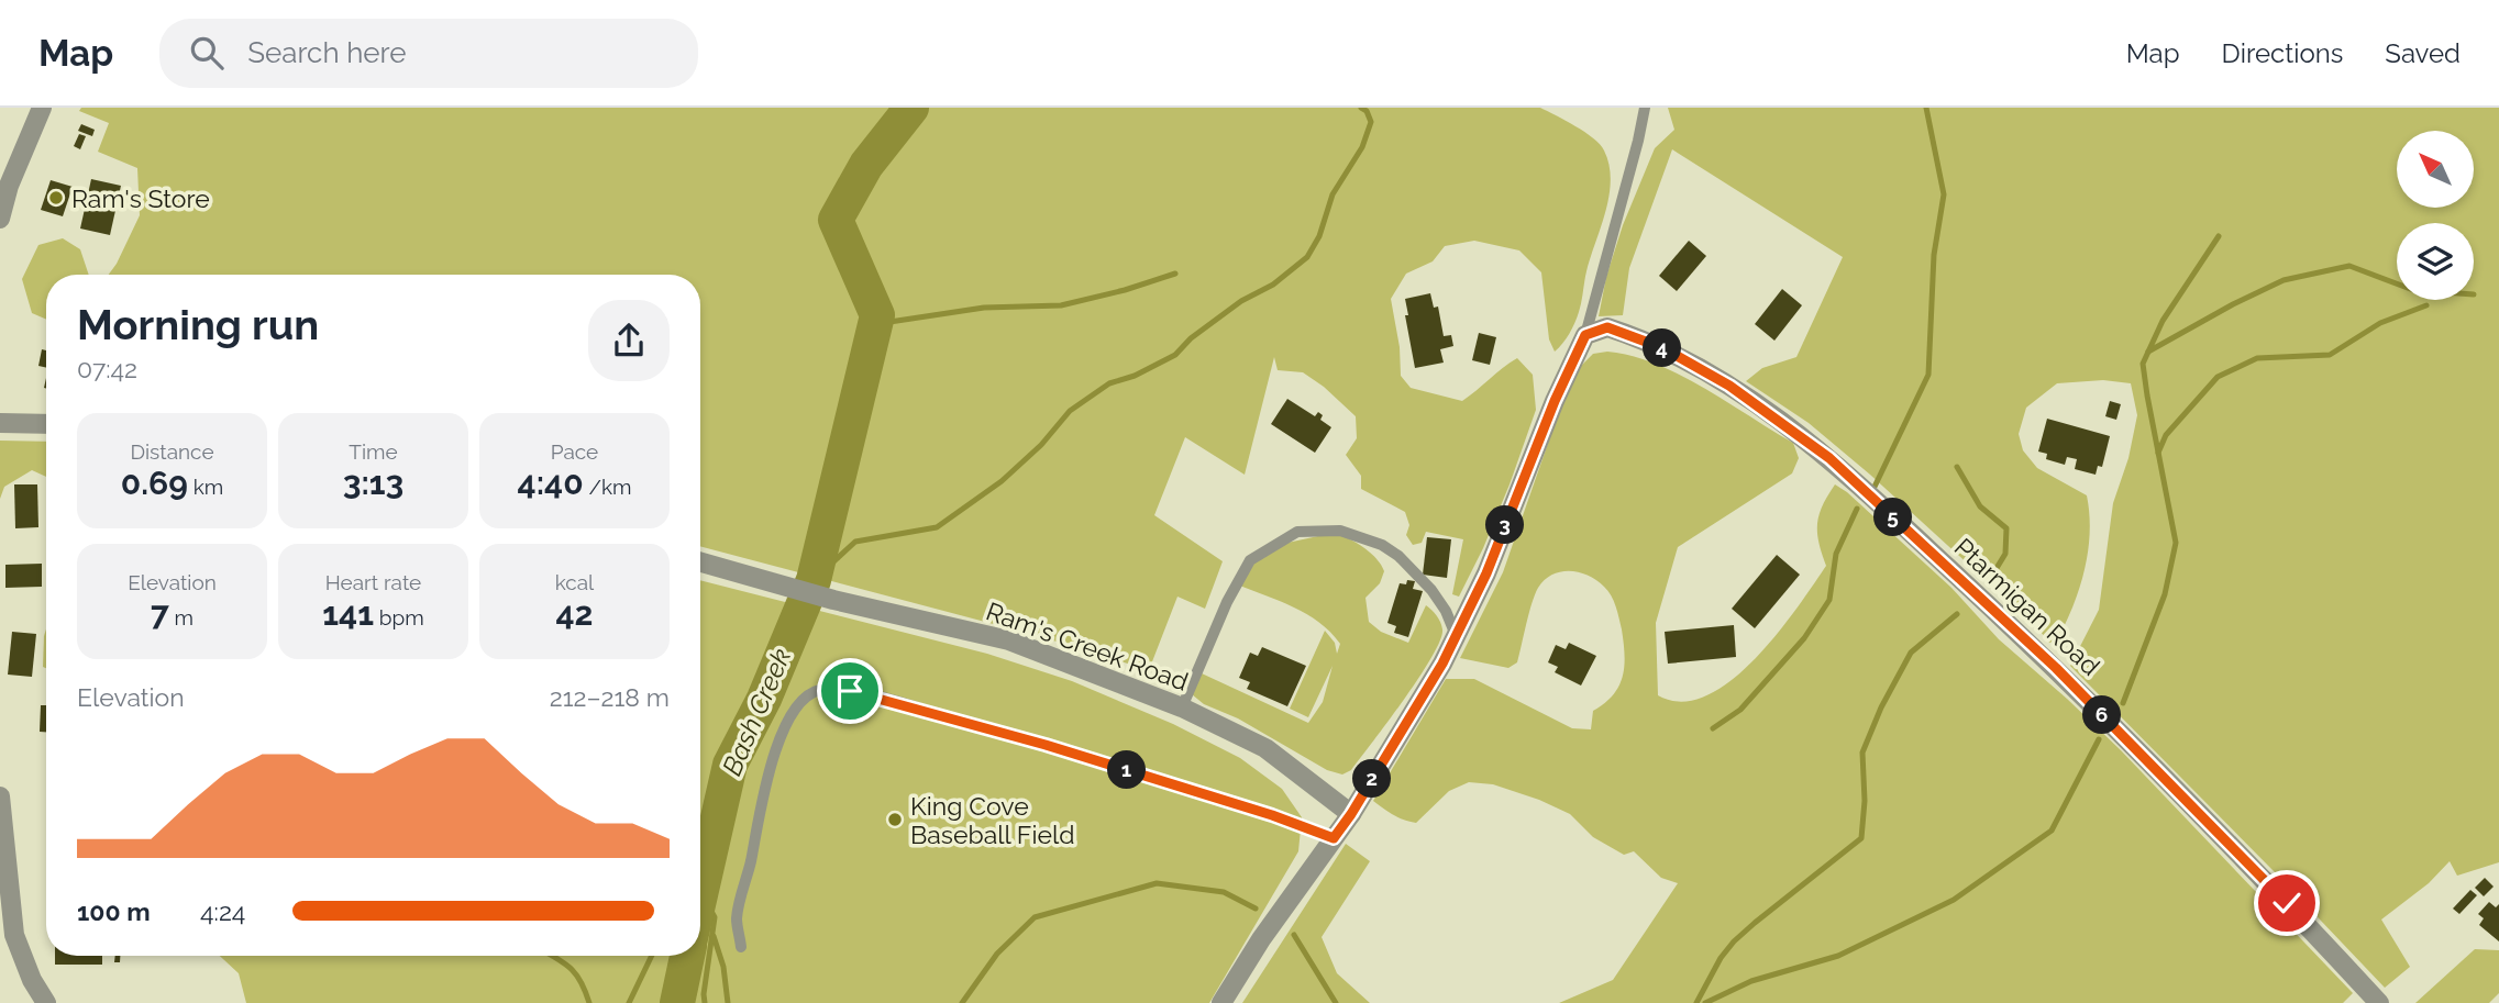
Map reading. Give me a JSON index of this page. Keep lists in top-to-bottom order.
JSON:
{
  "streets": {
    "street": ["Ptarmigan Road", "Ram's Creek Road"]
  },
  "water": ["Bash Creek"],
  "places": ["Ram's Store", "King Cove Baseball Field"],
  "north": "top left",
  "page": {
    "header": "Map",
    "search": "Search here",
    "nav": ["Map", "Directions", "Saved"],
    "heading": ["Morning run", "07:42"],
    "pins": [
      "4",
      "5",
      "3",
      "6",
      "1",
      "2"
    ],
    "stats": [
      ["Distance", "0.69 km"],
      ["Time", "3:13"],
      ["Pace", "4:40 /km"],
      ["Elevation", "7 m"],
      ["Heart rate", "141 bpm"],
      ["kcal", "42"]
    ],
    "chart": ["Elevation", "212–218 m"],
    "list": [
      {
        "name": "100 m",
        "note": "4:24"
      }
    ]
  }
}
